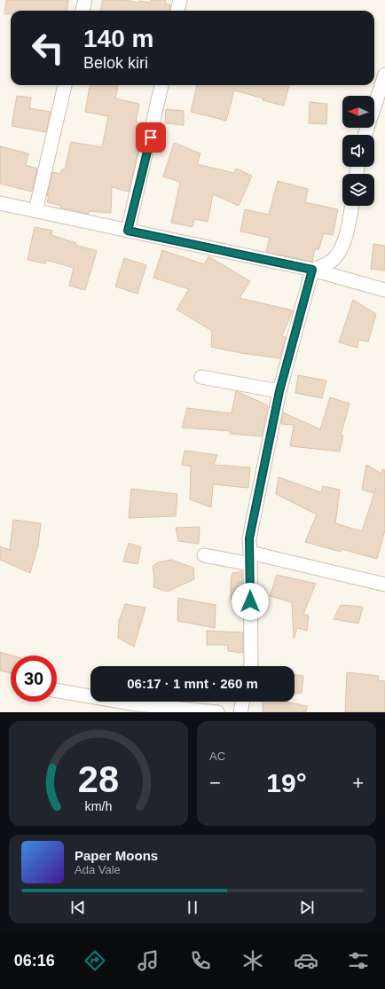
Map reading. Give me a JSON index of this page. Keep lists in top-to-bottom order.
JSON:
{
  "north": "left",
  "page": {
    "turn": ["140 m", "Belok kiri"],
    "limit": "30",
    "trip": "06:17 · 1 mnt · 260 m",
    "tile": "AC",
    "heat": ["−", "19°", "+"],
    "song": ["Paper Moons", "Ada Vale"],
    "tabs": "06:16",
    "gauge": ["28", "km/h"]
  }
}
